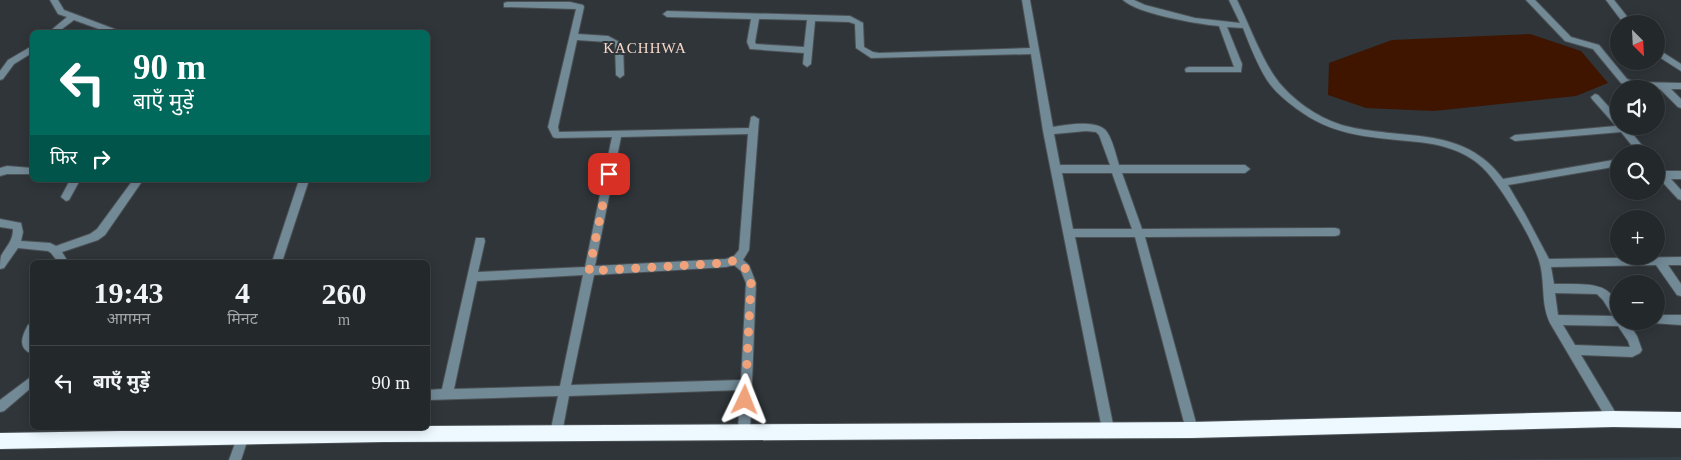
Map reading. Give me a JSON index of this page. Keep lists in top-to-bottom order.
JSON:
{
  "districts": ["KACHHWA"],
  "north": "bottom right",
  "page": {
    "map_buttons": ["+", "−"],
    "turn": ["90 m", "बाएँ मुड़ें"],
    "then": "फिर",
    "eta": [
      "19:43",
      "आगमन",
      "4",
      "मिनट",
      "260",
      "m"
    ],
    "list": [
      {
        "name": "बाएँ मुड़ें",
        "value": "90 m"
      }
    ]
  }
}
